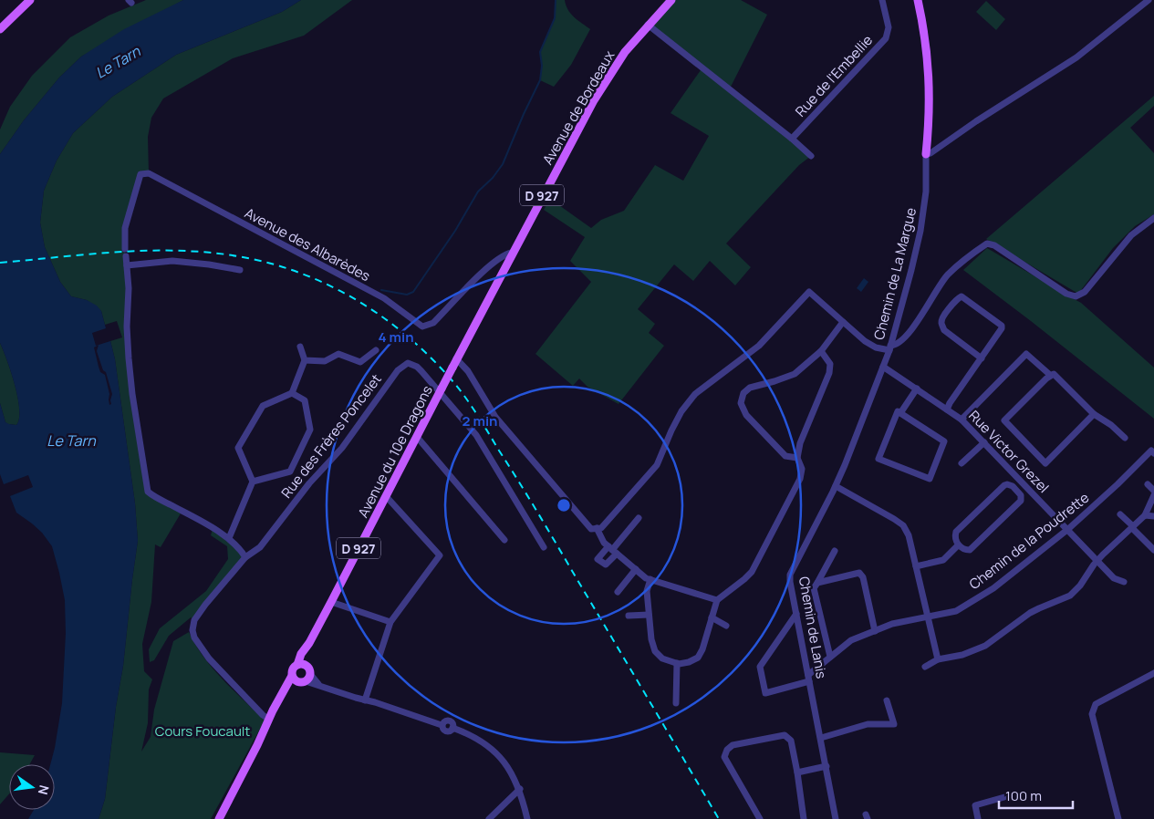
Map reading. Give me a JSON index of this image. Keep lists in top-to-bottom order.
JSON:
{
  "streets": {
    "main road": ["Avenue de Bordeaux", "D 927", "Avenue du 10e Dragons"],
    "street": [
      "Rue de l'Embellie",
      "Avenue des Albarèdes",
      "Chemin de La Margue",
      "Rue des Frères Poncelet",
      "Rue Victor Grezel",
      "Chemin de la Poudrette",
      "Chemin de Lanis"
    ]
  },
  "crossings": [
    ["Avenue de Bordeaux", "Avenue des Albarèdes"],
    ["Avenue de Bordeaux", "Avenue du 10e Dragons"],
    ["Avenue des Albarèdes", "Rue des Frères Poncelet"],
    ["Chemin de La Margue", "Chemin de Lanis"],
    ["Rue des Frères Poncelet", "Avenue du 10e Dragons"],
    ["Rue Victor Grezel", "Chemin de la Poudrette"],
    ["Rue Victor Grezel", "Chemin de Lanis"],
    ["Chemin de la Poudrette", "Chemin de Lanis"]
  ],
  "water": ["Le Tarn"],
  "parks": ["Cours Foucault"],
  "scale_bar": "100 m",
  "north": "right",
  "rings": ["4 min", "2 min"]
}
